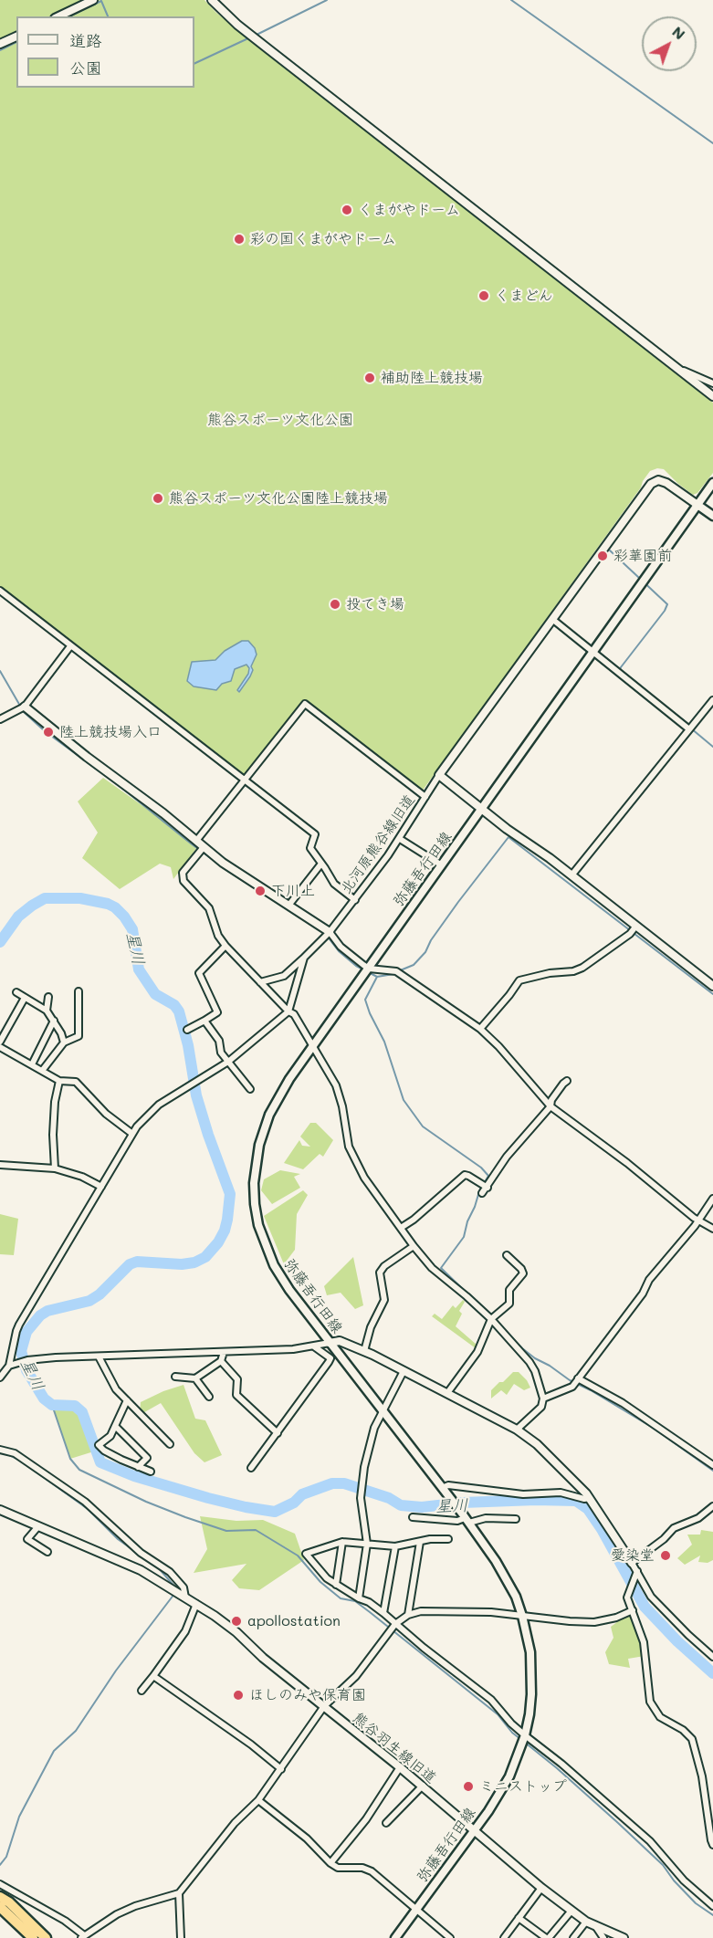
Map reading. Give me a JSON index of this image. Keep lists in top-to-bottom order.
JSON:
{
  "streets": {
    "main road": ["弥藤吾行田線"],
    "street": ["北河原熊谷線旧道", "熊谷羽生線旧道"]
  },
  "crossings": [
    ["北河原熊谷線旧道", "弥藤吾行田線"],
    ["弥藤吾行田線", "熊谷羽生線旧道"]
  ],
  "water": ["星川"],
  "parks": ["熊谷スポーツ文化公園"],
  "places": [
    "くまがやドーム",
    "彩の国くまがやドーム",
    "くまどん",
    "補助陸上競技場",
    "熊谷スポーツ文化公園陸上競技場",
    "彩華園前",
    "投てき場",
    "陸上競技場入口",
    "下川上",
    "愛染堂",
    "apollostation",
    "ほしのみや保育園",
    "ミニストップ"
  ],
  "legend": ["道路", "公園"],
  "north": "top right"
}
